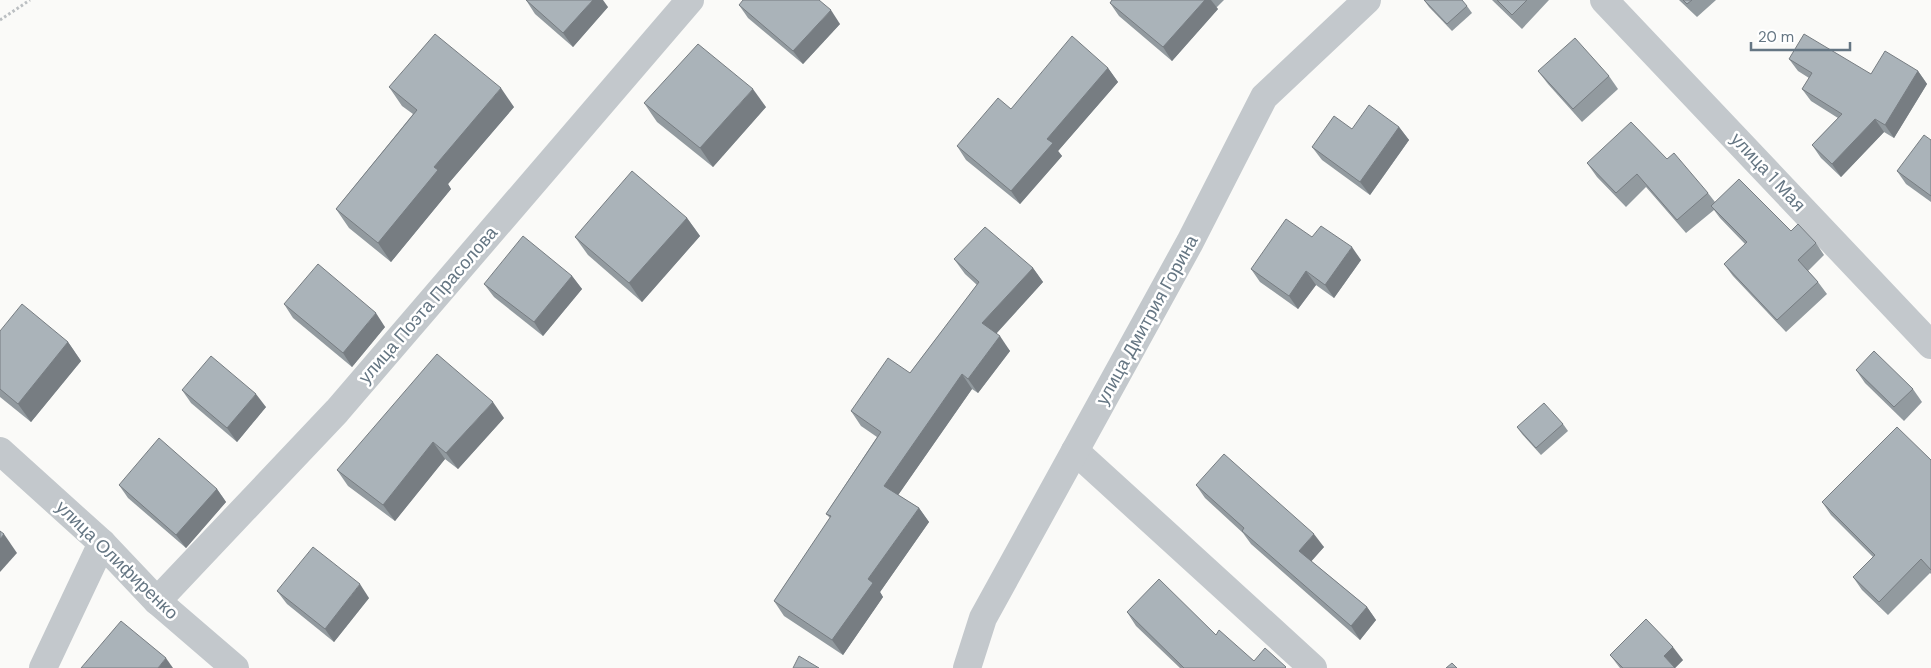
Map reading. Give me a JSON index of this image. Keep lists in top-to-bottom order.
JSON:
{
  "streets": {
    "street": [
      "улица 1 Мая",
      "улица Поэта Прасолова",
      "улица Дмитрия Горина",
      "улица Олифиренко"
    ]
  },
  "crossings": [
    ["улица Поэта Прасолова", "улица Олифиренко"]
  ],
  "scale_bar": "20 m"
}
